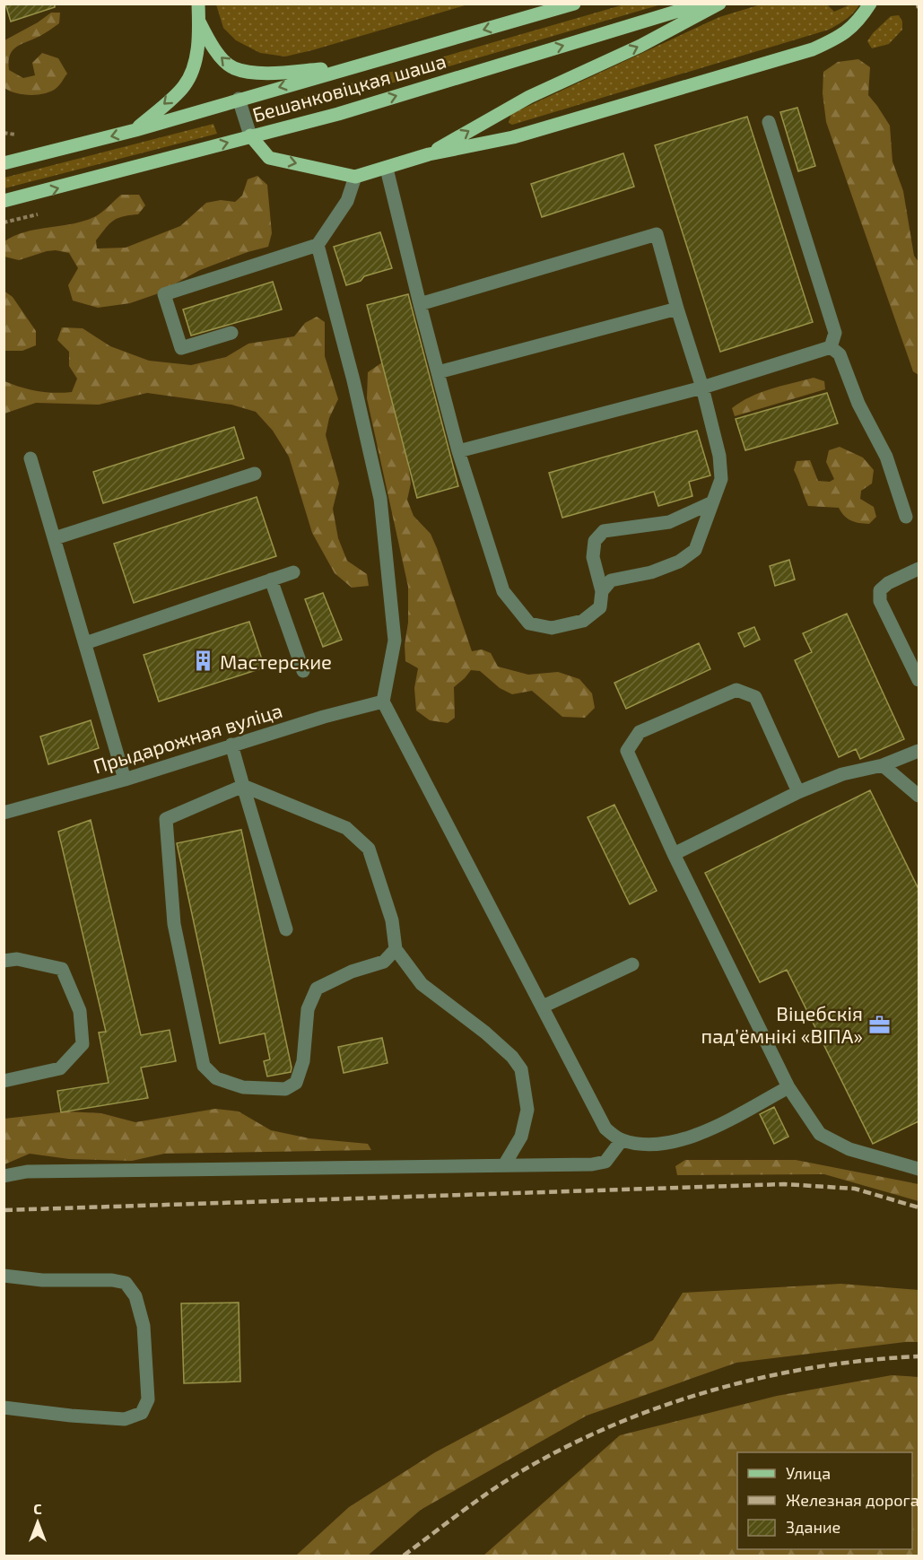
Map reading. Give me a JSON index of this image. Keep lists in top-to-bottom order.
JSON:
{
  "streets": {
    "main road": ["Бешанковіцкая шаша"],
    "street": ["Прыдарожная вуліца"]
  },
  "places": {
    "building": ["Мастерские"],
    "office": ["Віцебскія падʼёмнікі «ВІПА»"]
  },
  "legend": ["Улица", "Железная дорога", "Здание"],
  "north": "top"
}
